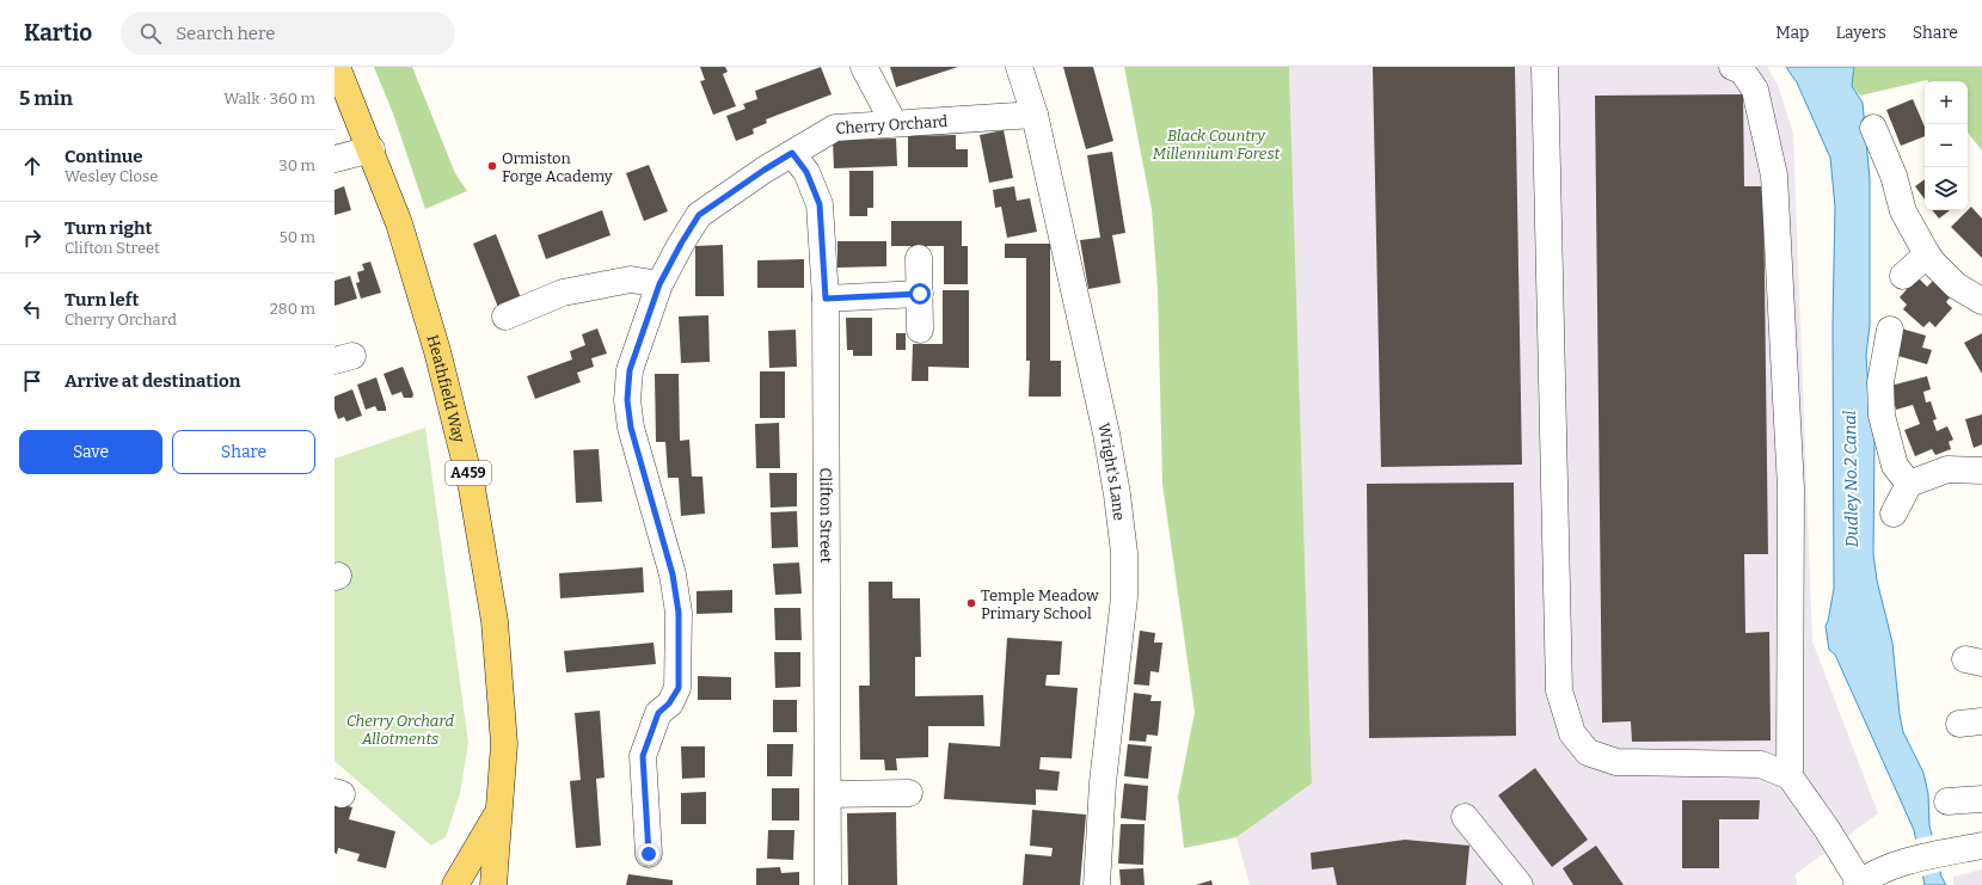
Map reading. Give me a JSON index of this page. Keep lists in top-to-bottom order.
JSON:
{
  "streets": {
    "main road": ["Heathfield Way", "A459"],
    "street": ["Cherry Orchard", "Wright's Lane", "Clifton Street"]
  },
  "crossings": [
    ["Cherry Orchard", "Wright's Lane"],
    ["Cherry Orchard", "Clifton Street"],
    ["Heathfield Way", "A459"]
  ],
  "water": ["Dudley No.2 Canal"],
  "parks": ["Black Country Millennium Forest", "Cherry Orchard Allotments"],
  "places": ["Ormiston Forge Academy", "Temple Meadow Primary School"],
  "page": {
    "header": "Kartio",
    "search": "Search here",
    "nav": ["Map", "Layers", "Share"],
    "heading": ["5 min", "Walk · 360 m"],
    "map_buttons": ["+", "−"],
    "list": [
      ["Continue", "Wesley Close", "30 m"],
      ["Turn right", "Clifton Street", "50 m"],
      ["Turn left", "Cherry Orchard", "280 m"],
      "Arrive at destination"
    ],
    "buttons": ["Save", "Share"]
  }
}
